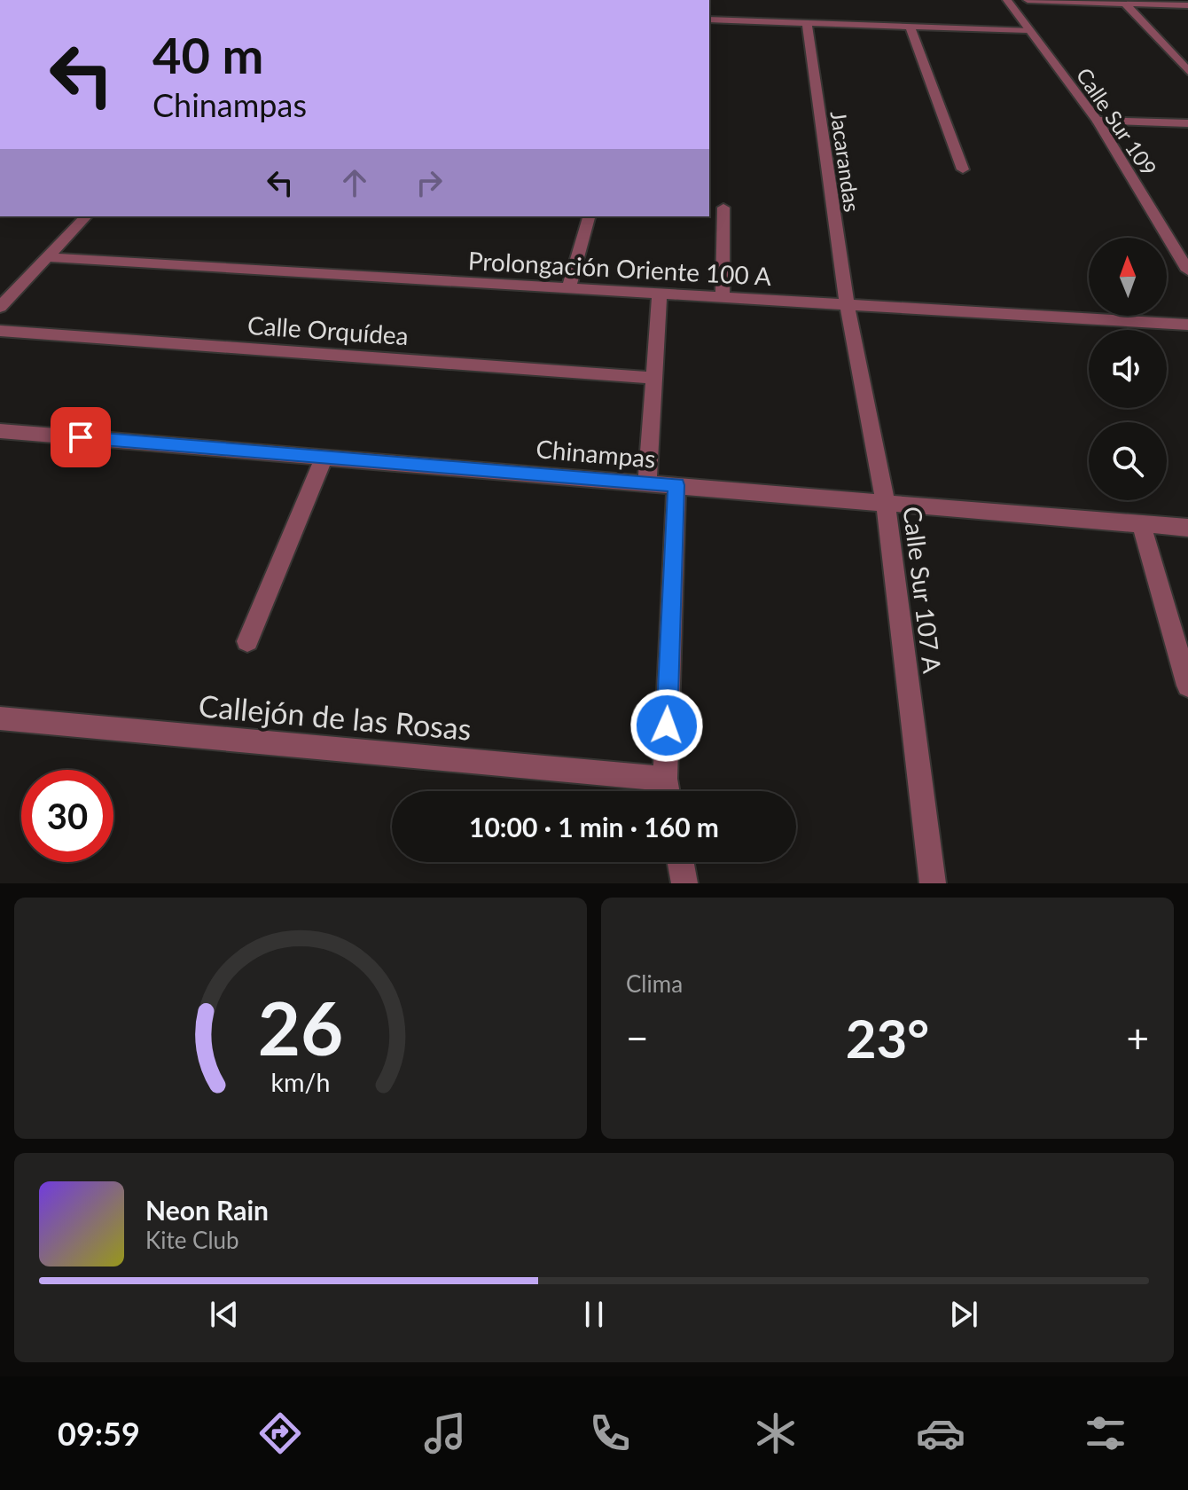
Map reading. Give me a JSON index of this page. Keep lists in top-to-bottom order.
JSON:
{
  "streets": {
    "street": [
      "Calle Sur 109",
      "Jacarandas",
      "Prolongación Oriente 100 A",
      "Calle Orquídea",
      "Chinampas",
      "Calle Sur 107 A",
      "Callejón de las Rosas"
    ]
  },
  "crossings": [
    ["Jacarandas", "Prolongación Oriente 100 A"],
    ["Jacarandas", "Calle Sur 107 A"],
    ["Prolongación Oriente 100 A", "Calle Sur 107 A"],
    ["Chinampas", "Calle Sur 107 A"]
  ],
  "north": "top",
  "page": {
    "turn": ["40 m", "Chinampas"],
    "limit": "30",
    "trip": "10:00 · 1 min · 160 m",
    "tile": "Clima",
    "heat": ["−", "23°", "+"],
    "song": ["Neon Rain", "Kite Club"],
    "tabs": "09:59",
    "gauge": ["26", "km/h"]
  }
}
